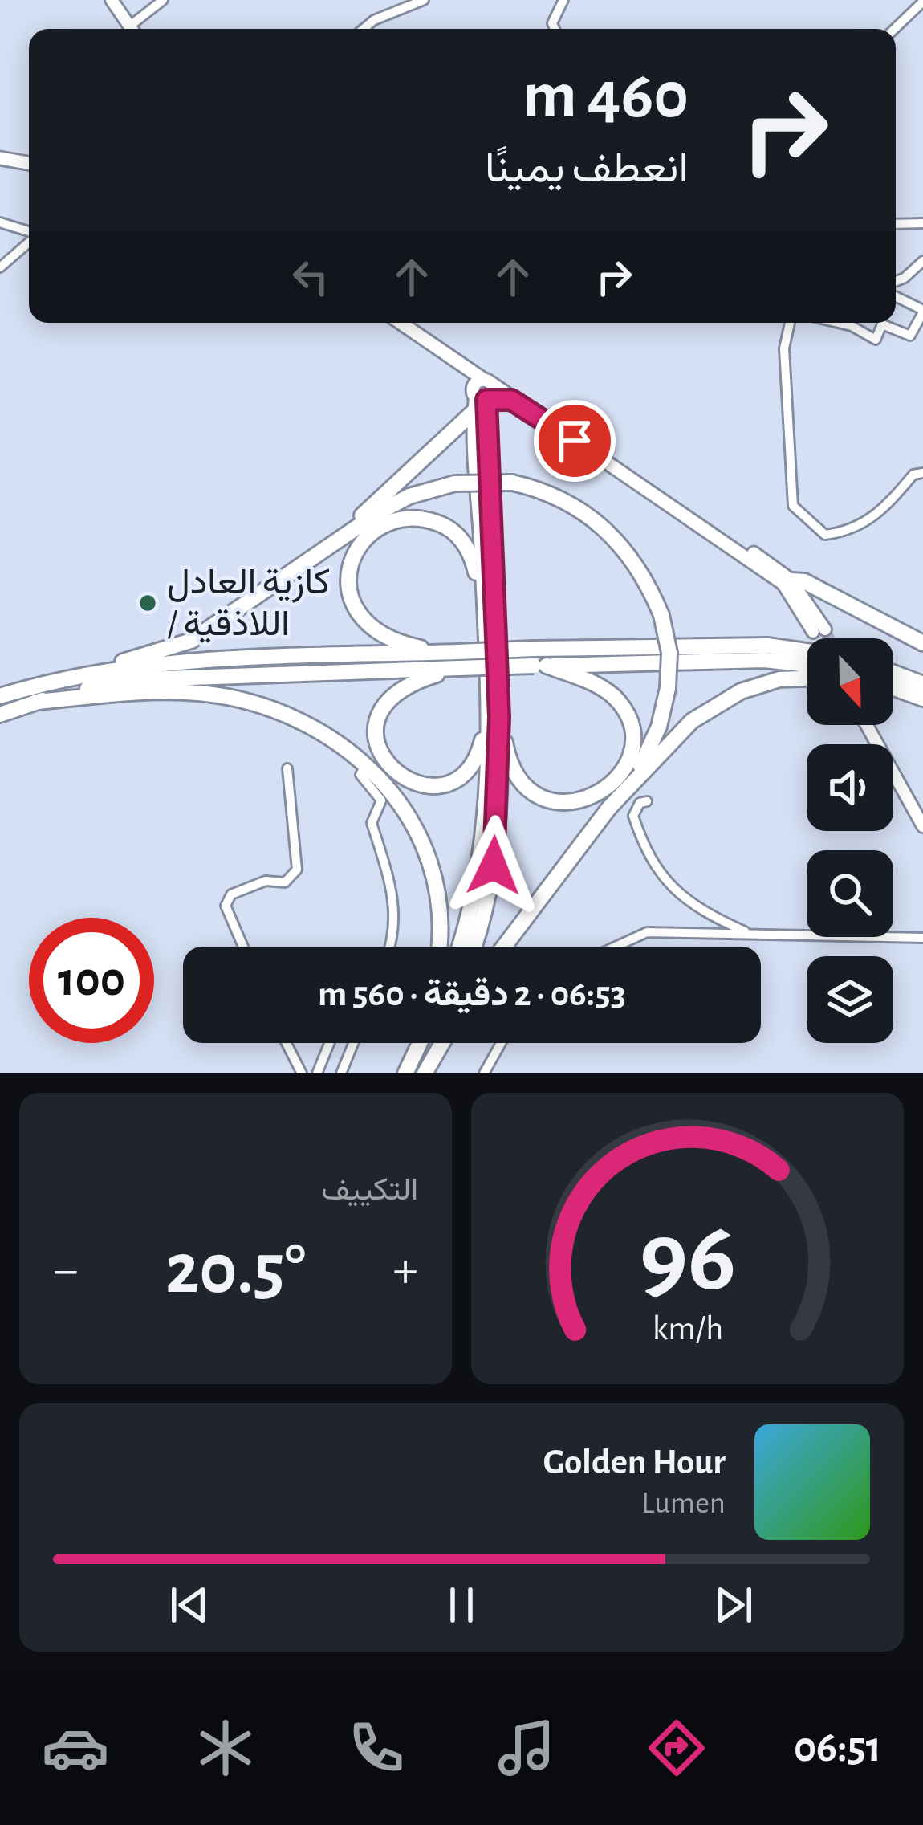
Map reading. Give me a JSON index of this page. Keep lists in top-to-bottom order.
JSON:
{
  "places": ["كازية العادل / اللاذقية"],
  "north": "bottom",
  "page": {
    "turn": ["460 m", "انعطف يمينًا"],
    "limit": "100",
    "trip": "06:53 · 2 دقيقة · 560 m",
    "tile": "التكييف",
    "heat": ["−", "20.5°", "+"],
    "song": ["Golden Hour", "Lumen"],
    "tabs": "06:51",
    "gauge": ["96", "km/h"]
  }
}
